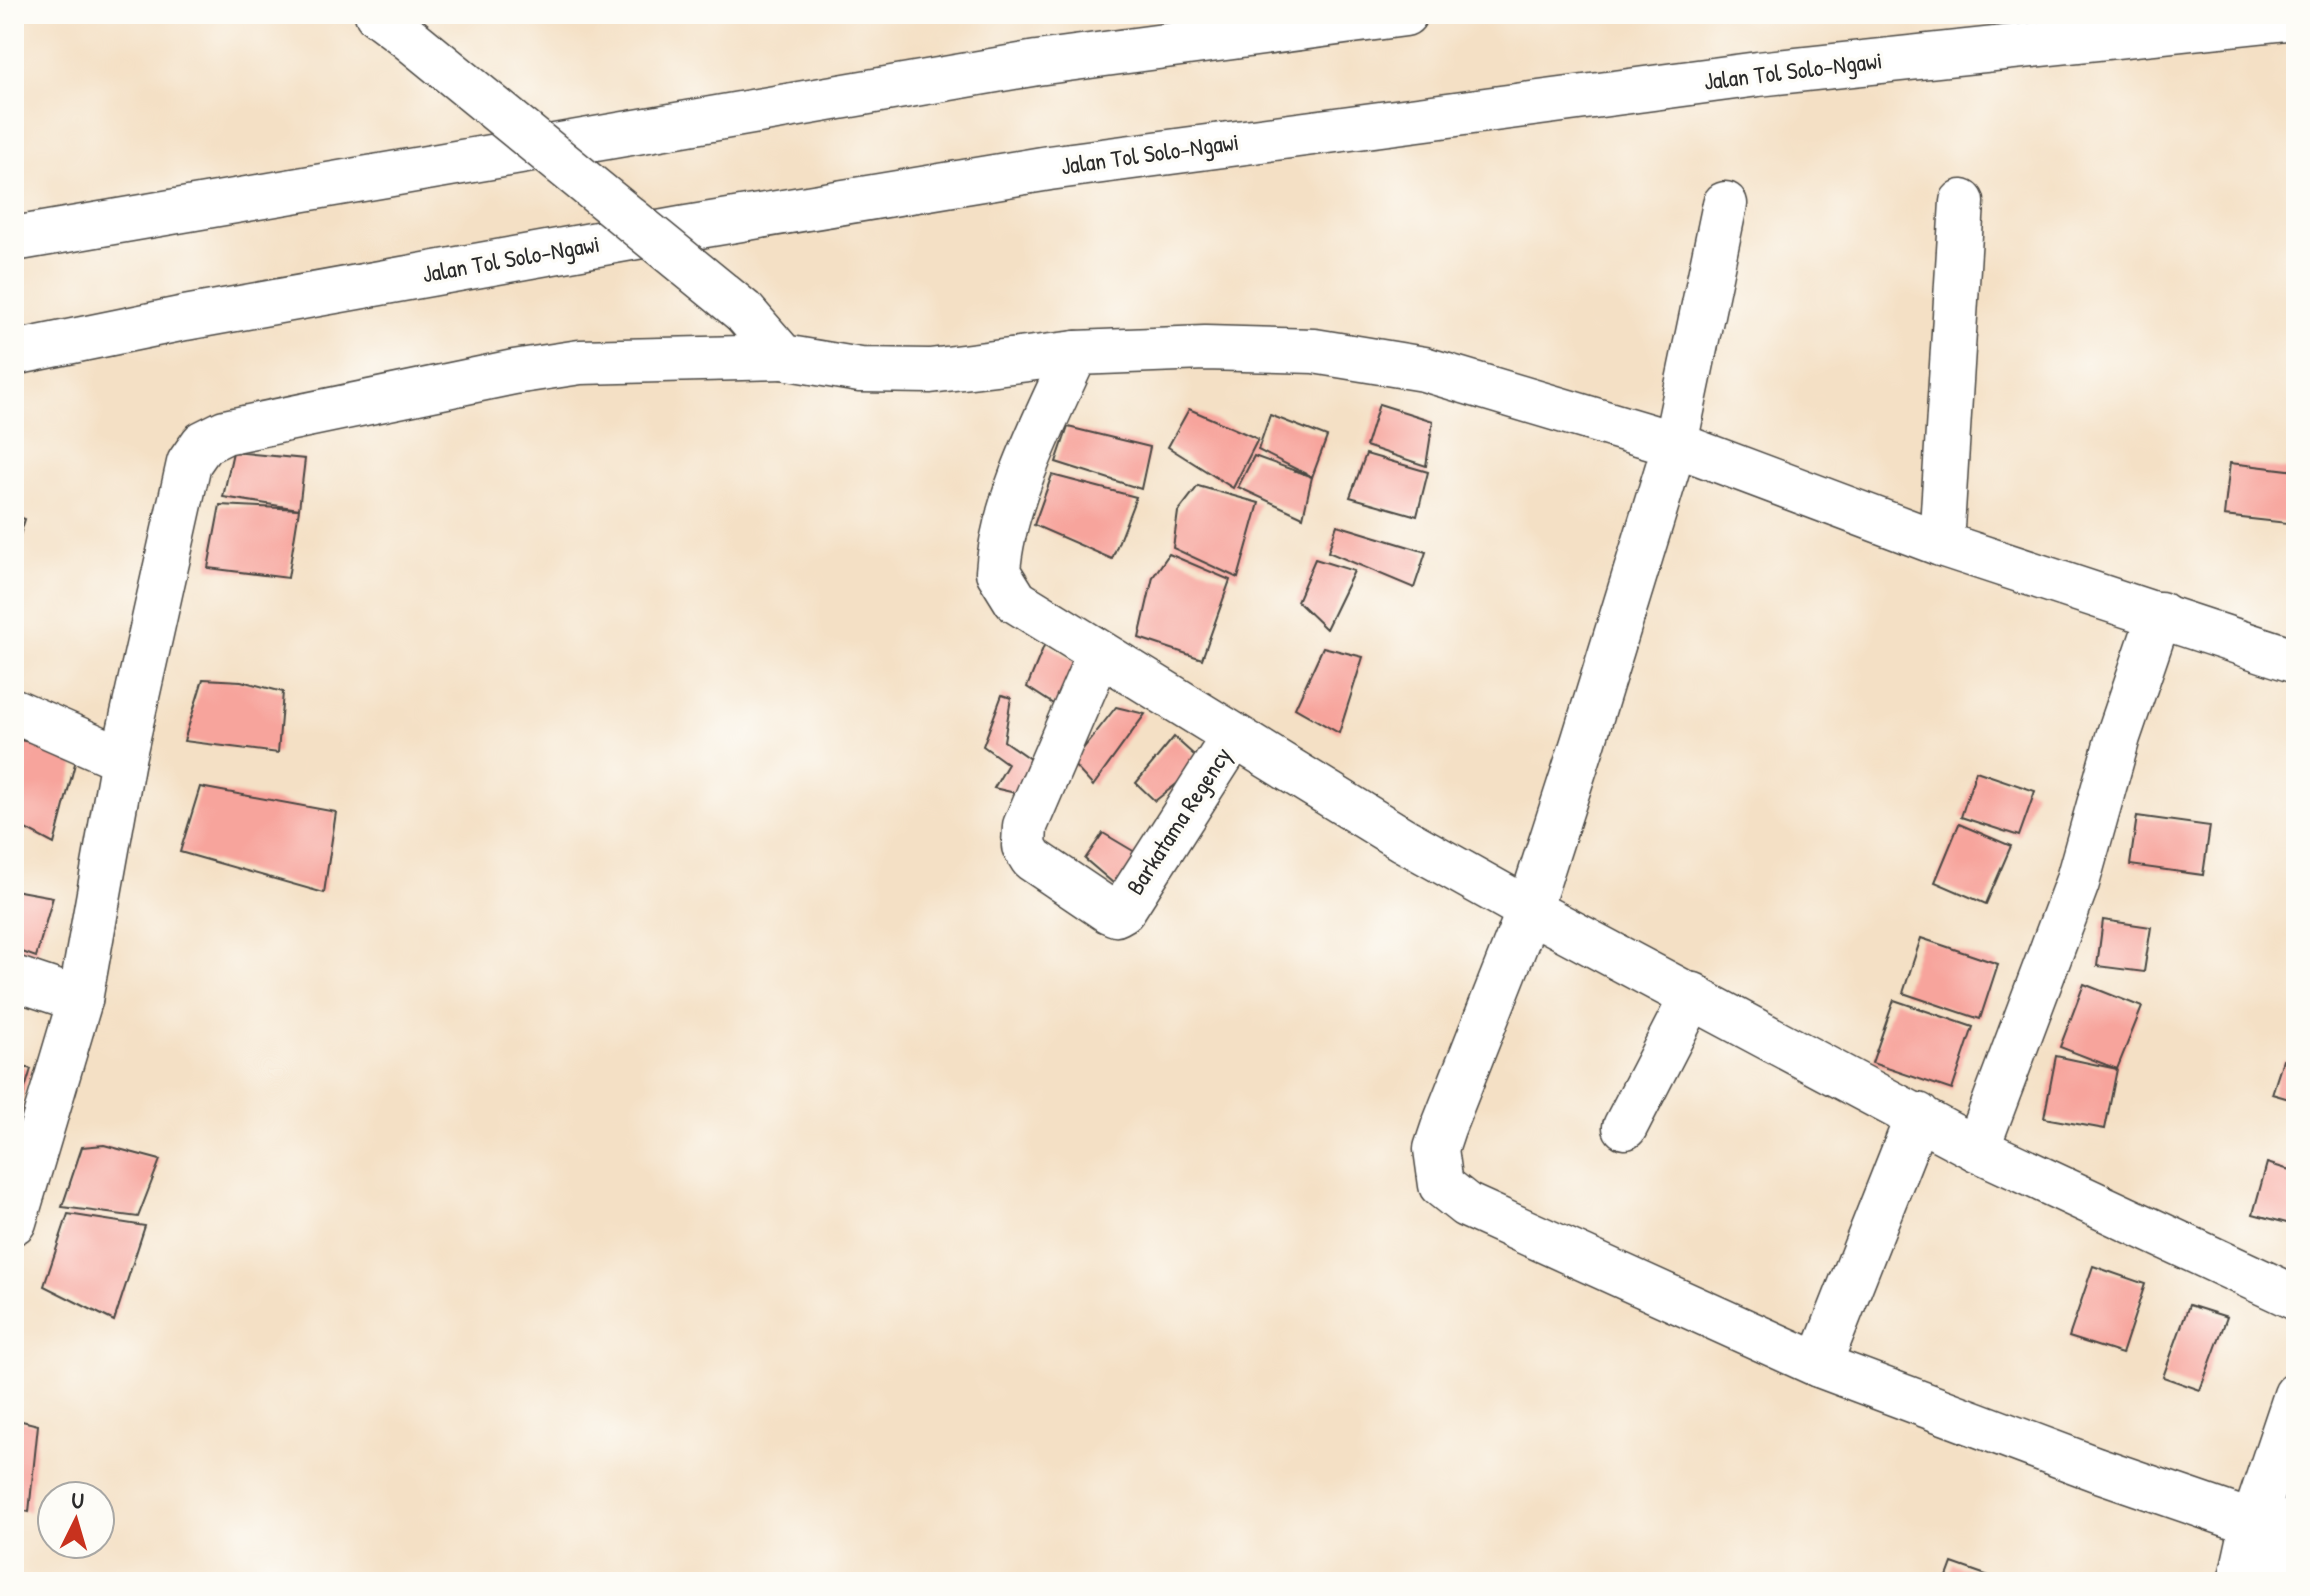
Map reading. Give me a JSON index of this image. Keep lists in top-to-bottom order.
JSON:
{
  "streets": {
    "main road": ["Jalan Tol Solo–Ngawi", "Barkatama Regency"]
  },
  "north": "top"
}
